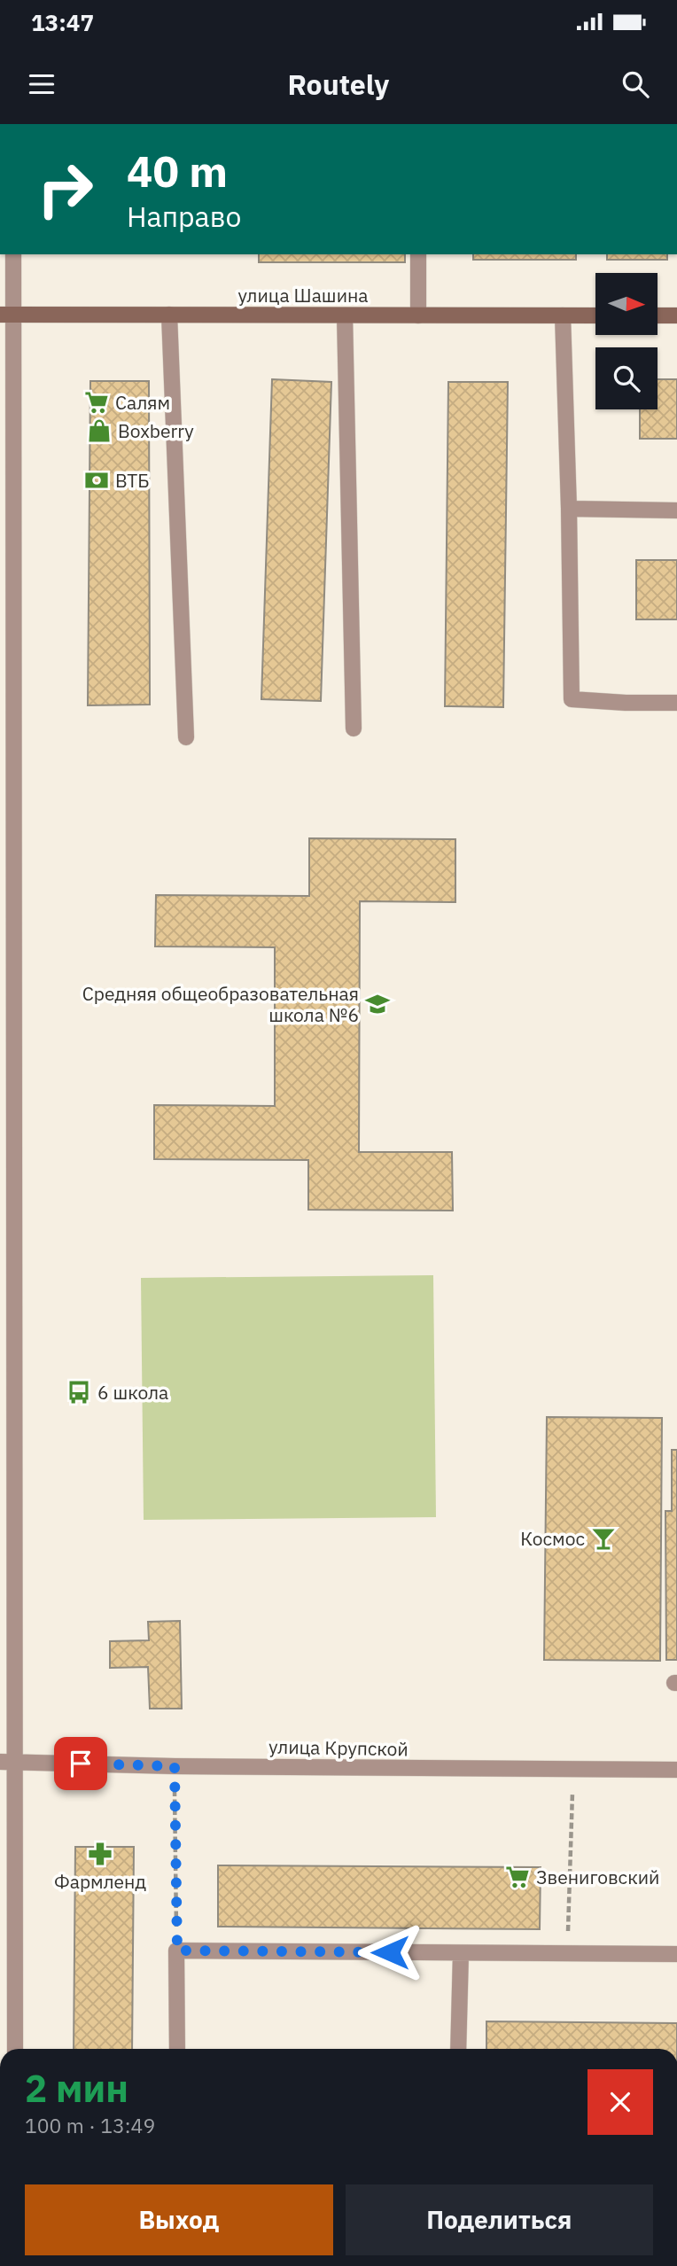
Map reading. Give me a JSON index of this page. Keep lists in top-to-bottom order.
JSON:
{
  "streets": {
    "main road": ["улица Шашина"],
    "street": ["улица Крупской"]
  },
  "places": {
    "supermarket": ["Салям", "Звениговский"],
    "shop": ["Boxberry"],
    "bank": ["ВТБ"],
    "school or university": ["Средняя общеобразовательная школа №6"],
    "bus stop": ["6 школа"],
    "bar": ["Космос"],
    "pharmacy": ["Фармленд"]
  },
  "north": "right",
  "page": {
    "status": "13:47",
    "header": "Routely",
    "turn": ["40 m", "Направо"],
    "heading": ["2 мин", "100 m · 13:49"],
    "buttons": ["Выход", "Поделиться"]
  }
}
